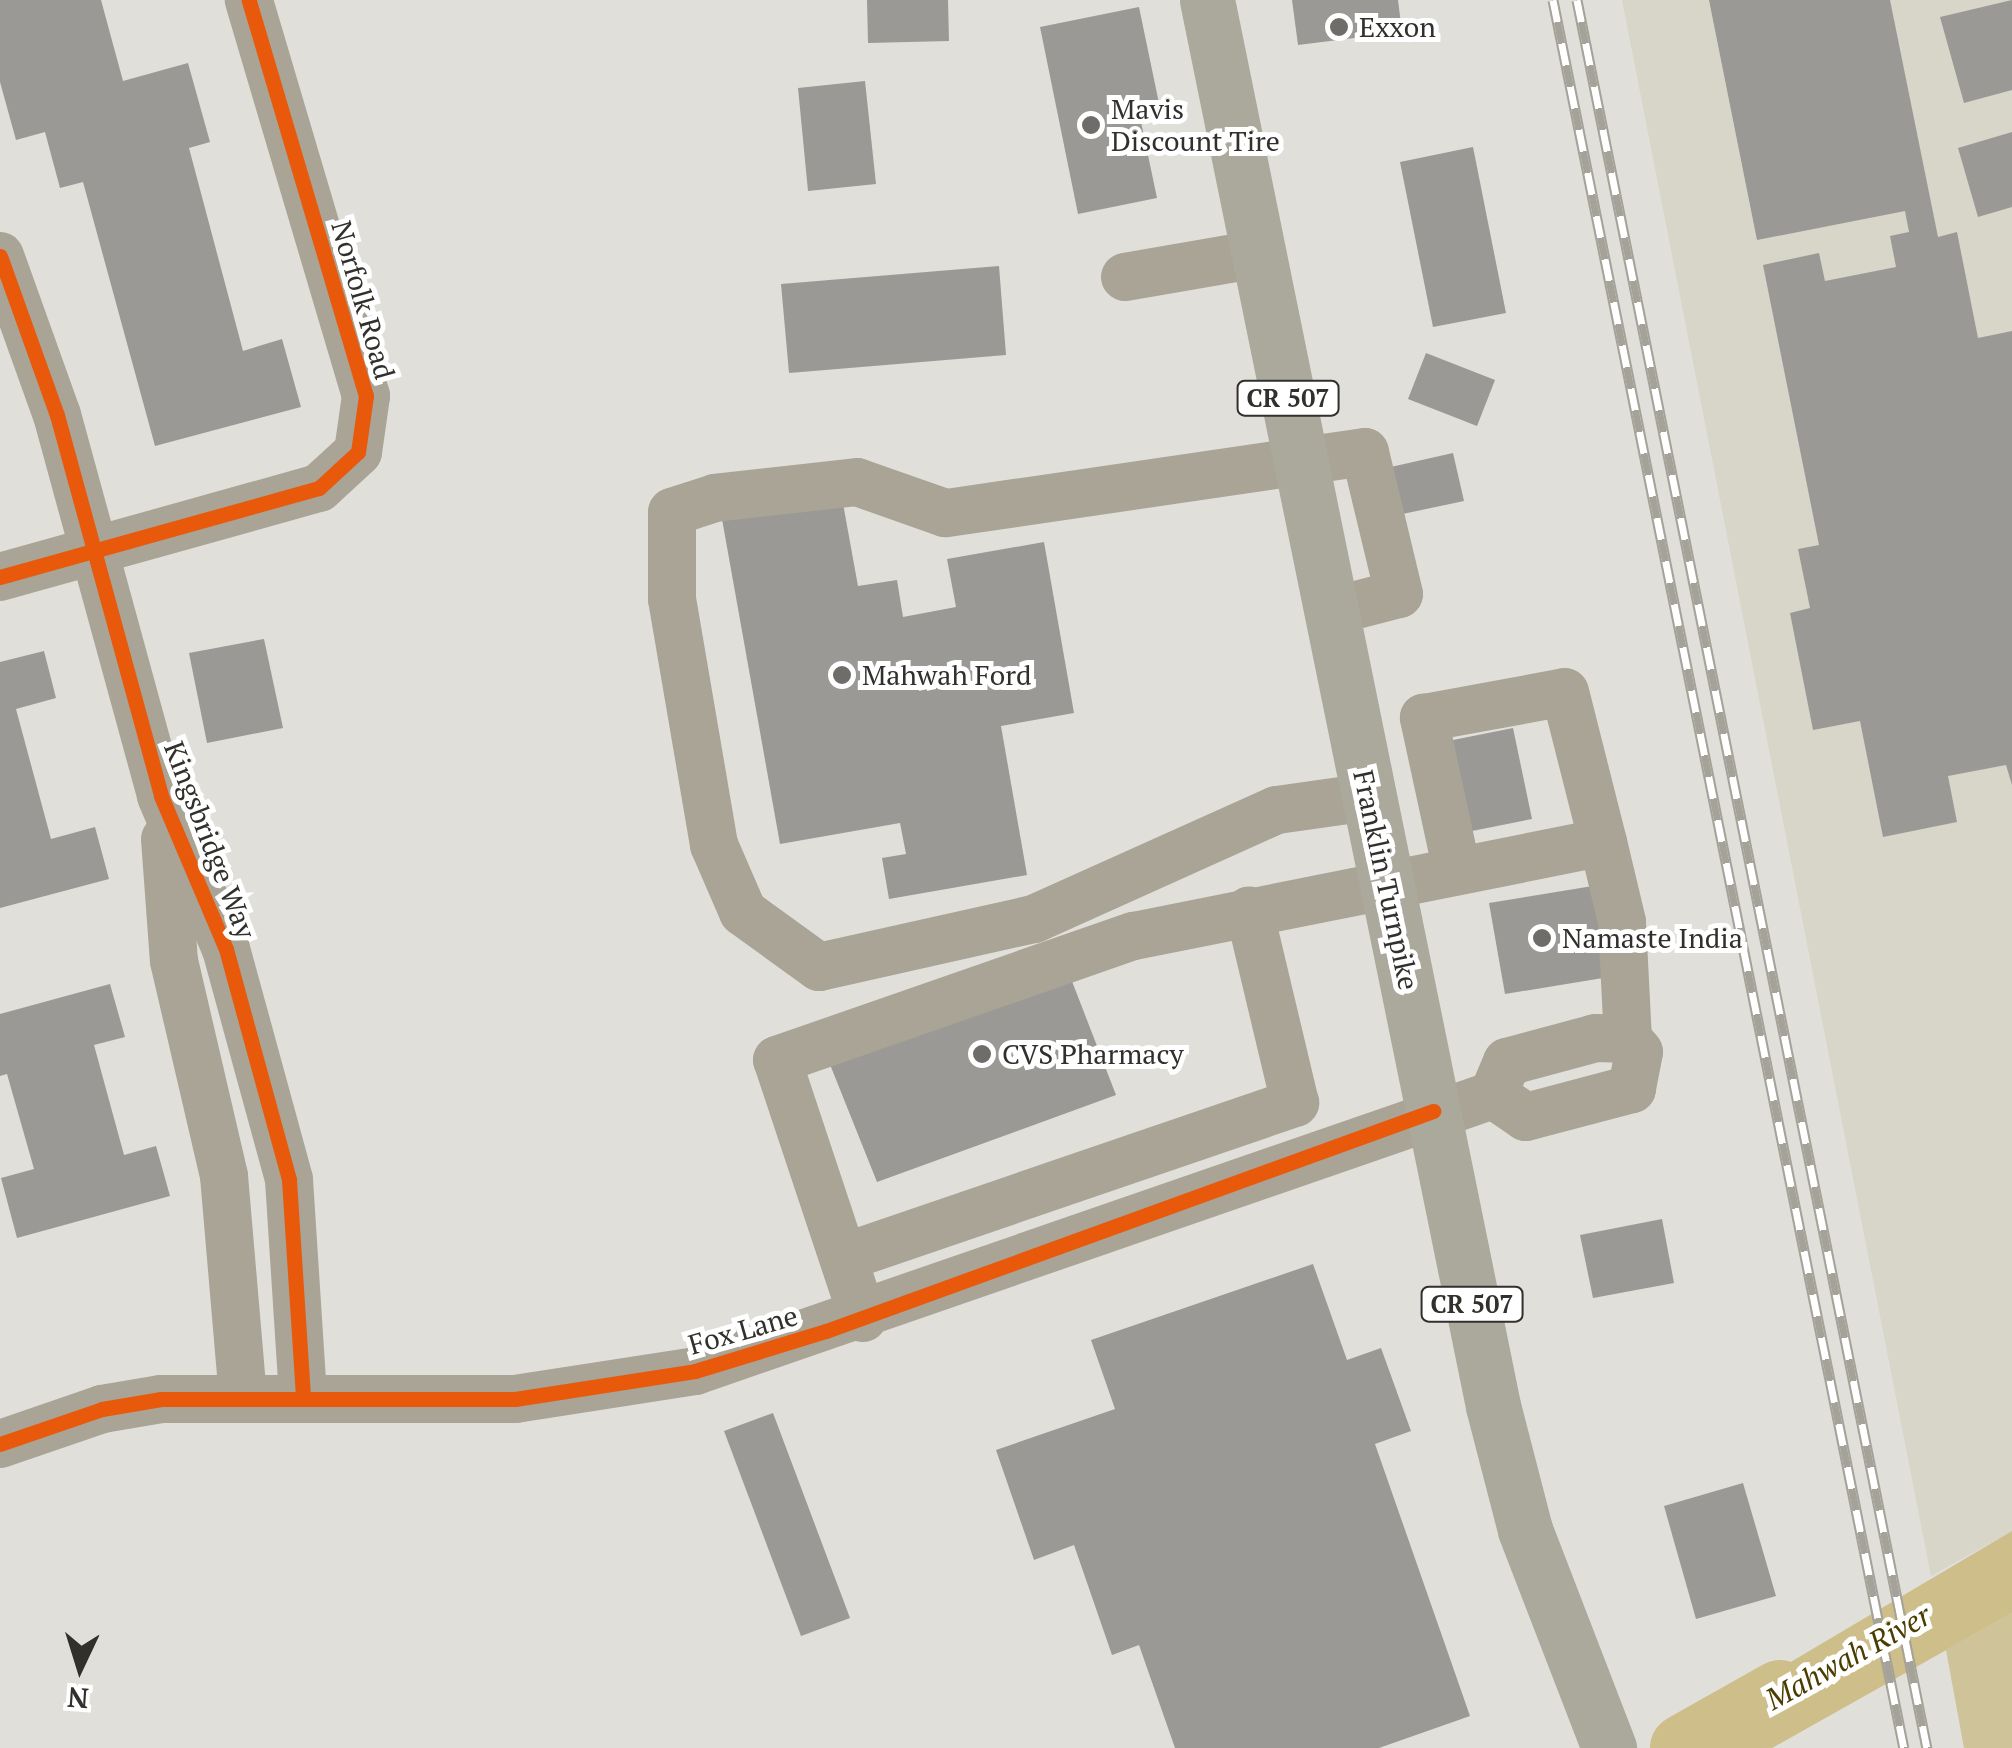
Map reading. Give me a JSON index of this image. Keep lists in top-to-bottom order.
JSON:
{
  "streets": {
    "main road": ["CR 507", "Franklin Turnpike"],
    "street": ["Norfolk Road", "Kingsbridge Way", "Fox Lane"]
  },
  "crossings": [
    ["Norfolk Road", "Kingsbridge Way"],
    ["Kingsbridge Way", "Fox Lane"],
    ["Franklin Turnpike", "Fox Lane"]
  ],
  "water": ["Mahwah River"],
  "places": [
    "Exxon",
    "Mavis Discount Tire",
    "Mahwah Ford",
    "Namaste India",
    "CVS Pharmacy"
  ],
  "north": "bottom"
}
